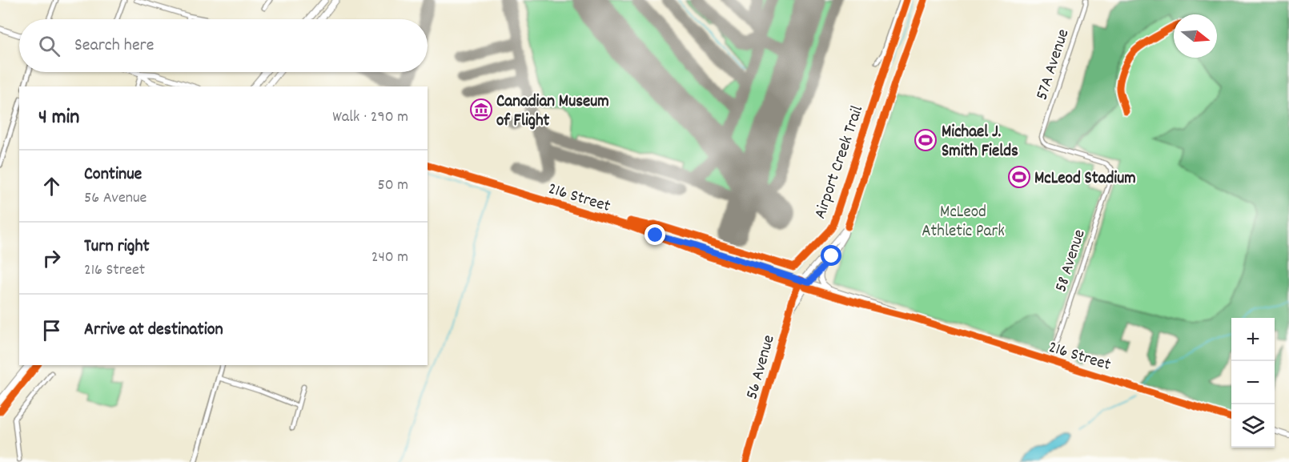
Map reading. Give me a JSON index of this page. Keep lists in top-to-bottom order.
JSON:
{
  "streets": {
    "main road": ["216 Street", "56 Avenue"],
    "street": ["57A Avenue", "58 Avenue"],
    "cycle path": ["Airport Creek Trail"]
  },
  "crossings": [
    ["57A Avenue", "58 Avenue"],
    ["216 Street", "58 Avenue"],
    ["216 Street", "56 Avenue"]
  ],
  "parks": ["McLeod Athletic Park"],
  "places": {
    "museum": ["Canadian Museum of Flight"],
    "sports": ["Michael J. Smith Fields", "McLeod Stadium"]
  },
  "north": "right",
  "page": {
    "search": "Search here",
    "heading": ["4 min", "Walk · 290 m"],
    "list": [
      ["Continue", "56 Avenue", "50 m"],
      ["Turn right", "216 Street", "240 m"],
      "Arrive at destination"
    ],
    "map_buttons": ["+", "−"]
  }
}
